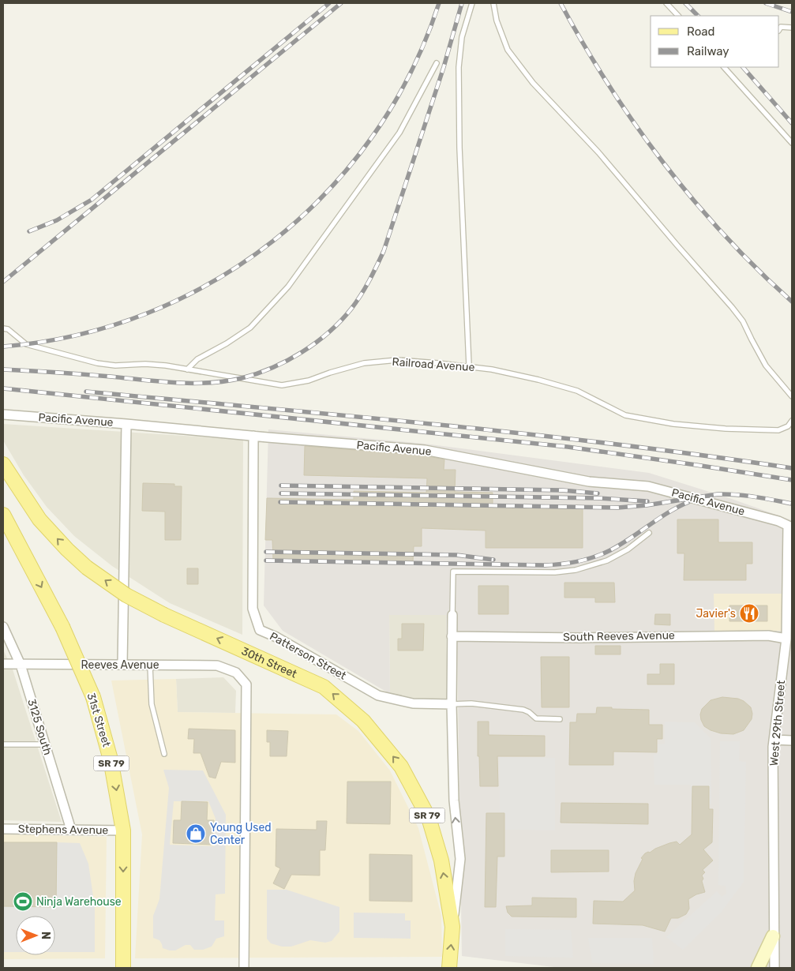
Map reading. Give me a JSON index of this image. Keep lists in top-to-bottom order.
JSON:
{
  "streets": {
    "main road": ["30th Street", "31st Street", "SR 79"],
    "street": [
      "Pacific Avenue",
      "South Reeves Avenue",
      "Patterson Street",
      "Reeves Avenue",
      "West 29th Street",
      "3125 South",
      "Stephens Avenue"
    ],
    "lane": ["Railroad Avenue"]
  },
  "crossings": [
    ["Pacific Avenue", "Patterson Street"],
    ["Pacific Avenue", "West 29th Street"],
    ["South Reeves Avenue", "30th Street"],
    ["South Reeves Avenue", "West 29th Street"],
    ["Patterson Street", "30th Street"],
    ["Reeves Avenue", "3125 South"],
    ["31st Street", "Stephens Avenue"],
    ["3125 South", "Stephens Avenue"]
  ],
  "one_way": ["30th Street", "31st Street"],
  "places": {
    "restaurant": ["Javier's"],
    "shop": ["Young Used Center"],
    "sports": ["Ninja Warehouse"]
  },
  "legend": ["Road", "Railway"],
  "north": "right"
}
